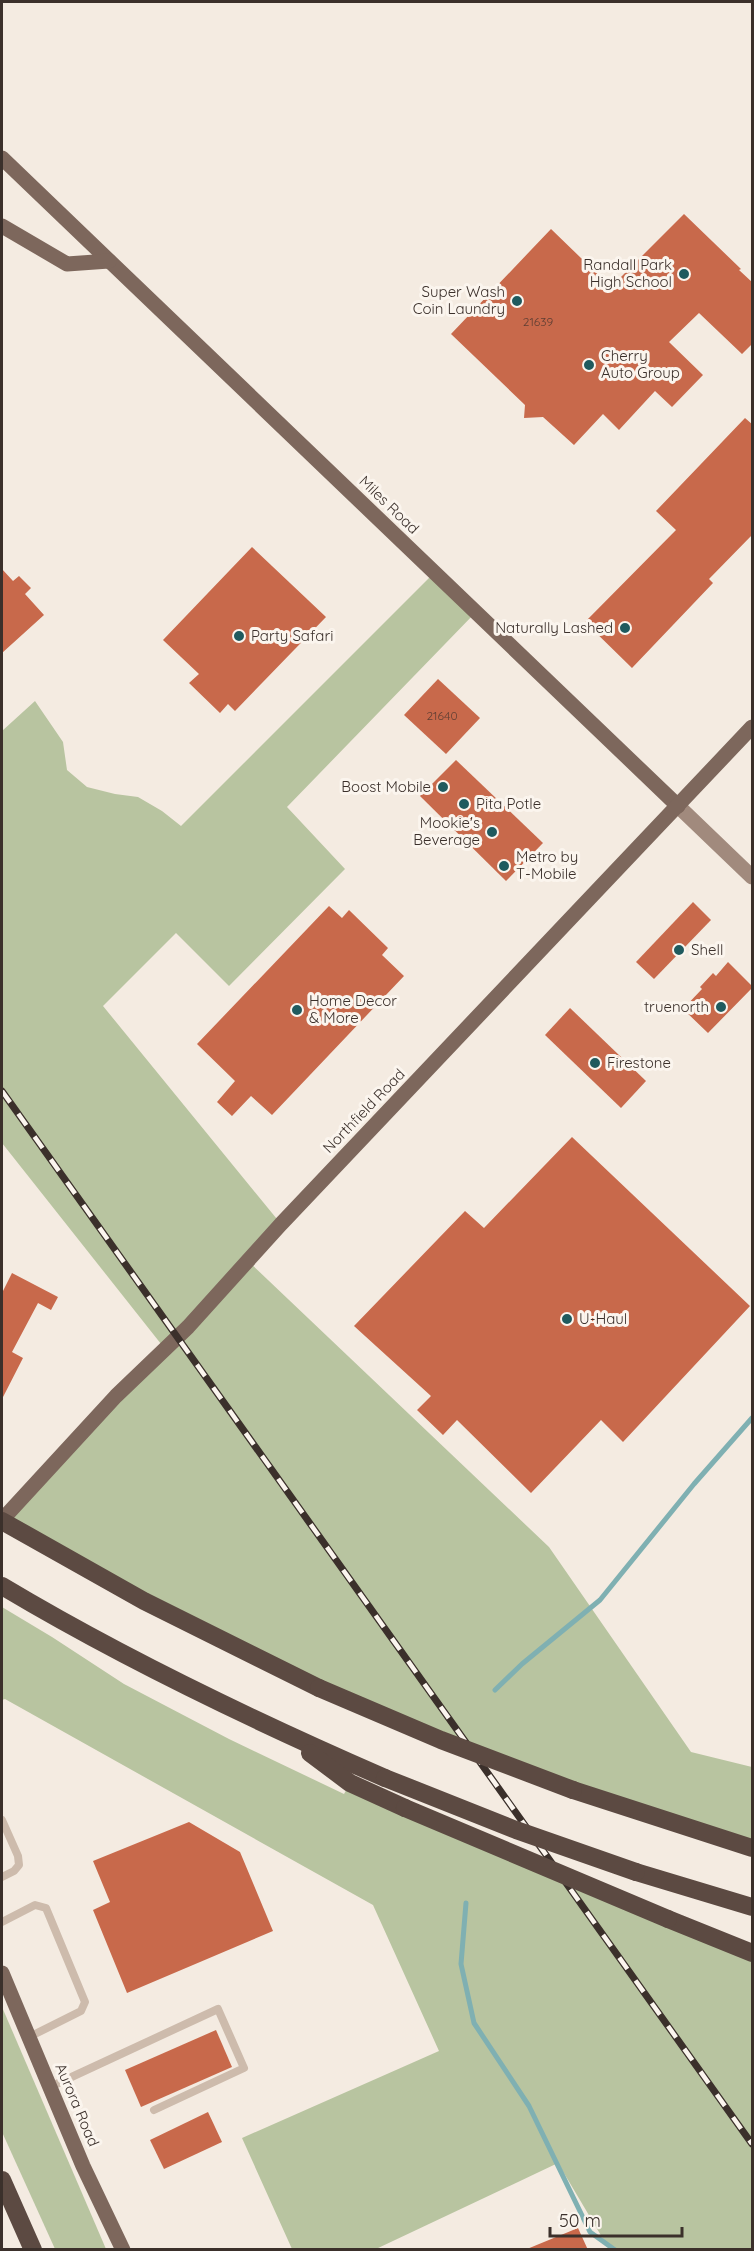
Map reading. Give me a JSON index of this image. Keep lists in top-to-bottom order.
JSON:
{
  "streets": {
    "main road": ["Miles Road", "Northfield Road", "Aurora Road"]
  },
  "crossings": [
    ["Miles Road", "Northfield Road"]
  ],
  "places": [
    "Randall Park High School",
    "Super Wash Coin Laundry",
    "Cherry Auto Group",
    "Naturally Lashed",
    "Party Safari",
    "Boost Mobile",
    "Pita Potle",
    "Mookie's Beverage",
    "Metro by T-Mobile",
    "Shell",
    "truenorth",
    "Home Decor & More",
    "Firestone",
    "U-Haul"
  ],
  "house_numbers": ["21639", "21640"],
  "scale_bar": "50 m"
}
